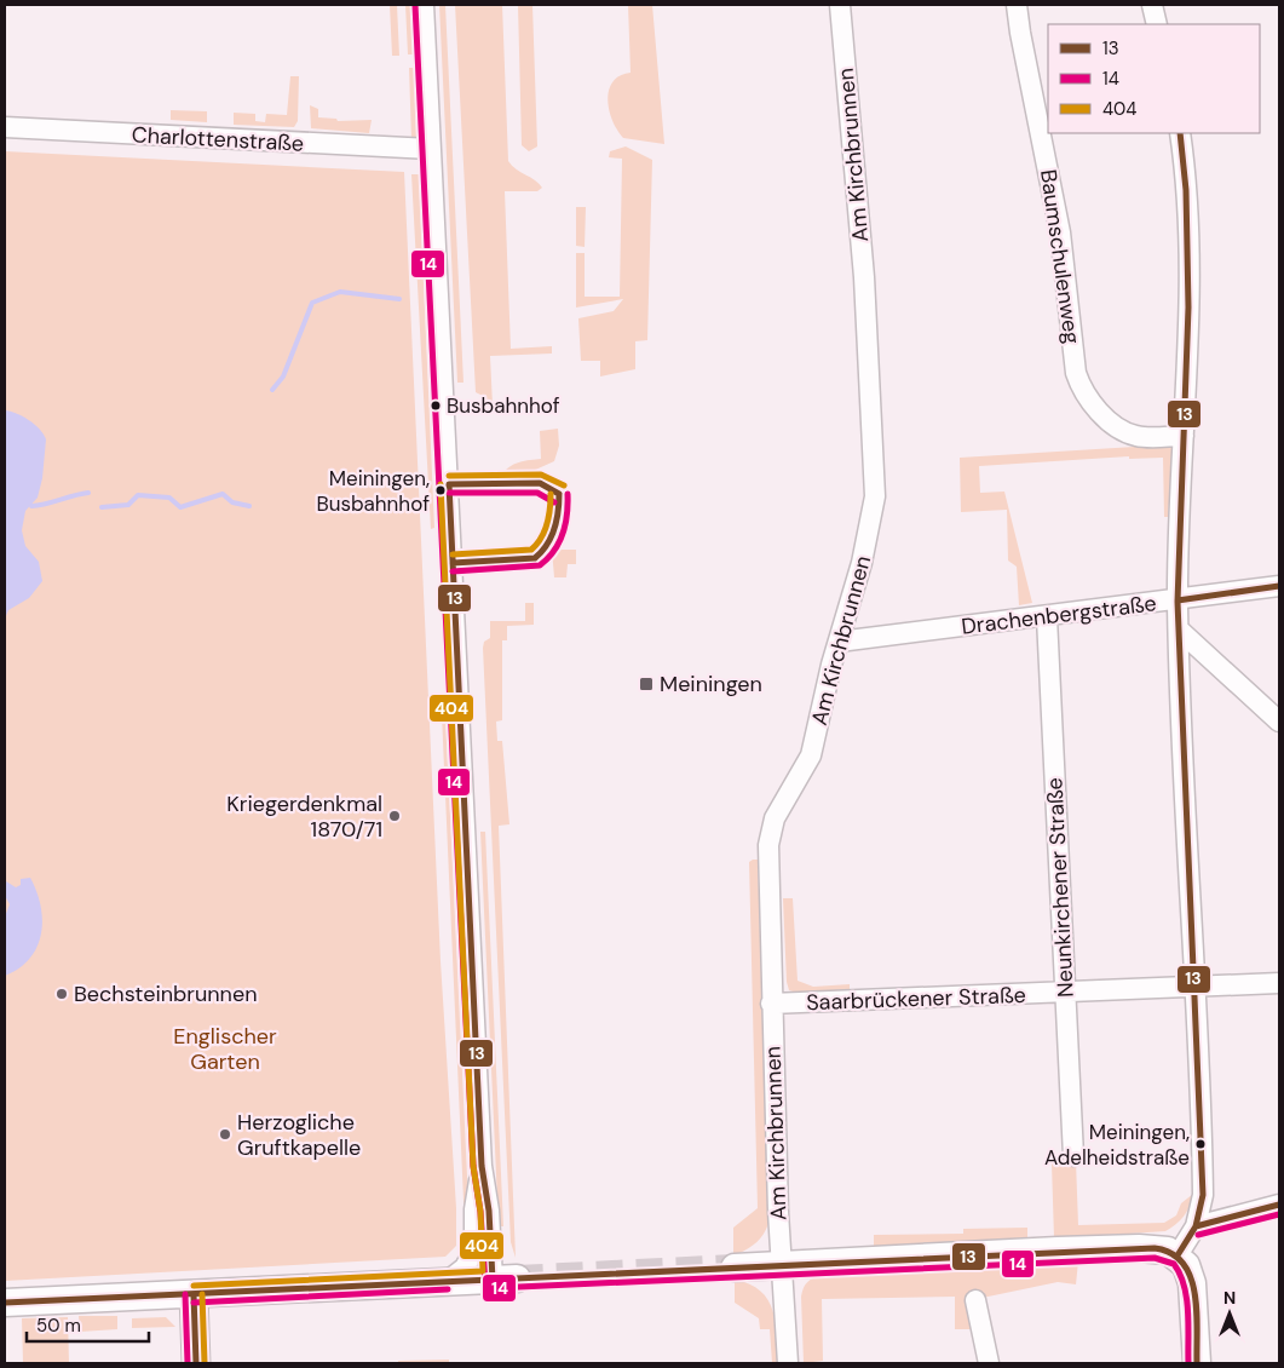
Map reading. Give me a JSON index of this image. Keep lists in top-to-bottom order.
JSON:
{
  "streets": {
    "street": [
      "Charlottenstraße",
      "Am Kirchbrunnen",
      "Baumschulenweg",
      "Drachenbergstraße",
      "Neunkirchener Straße",
      "Saarbrückener Straße"
    ]
  },
  "crossings": [
    ["Am Kirchbrunnen", "Drachenbergstraße"],
    ["Am Kirchbrunnen", "Saarbrückener Straße"],
    ["Drachenbergstraße", "Neunkirchener Straße"],
    ["Neunkirchener Straße", "Saarbrückener Straße"]
  ],
  "parks": ["Englischer Garten"],
  "places": {
    "other": [
      "Busbahnhof",
      "Meiningen, Busbahnhof",
      "Kriegerdenkmal 1870/71",
      "Bechsteinbrunnen",
      "Herzogliche Gruftkapelle",
      "Meiningen, Adelheidstraße"
    ],
    "transit": ["Meiningen"]
  },
  "lines": ["transit line 14", "transit line 13", "transit line 404"],
  "legend": ["13", "14", "404"],
  "scale_bar": "50 m",
  "north": "top"
}
